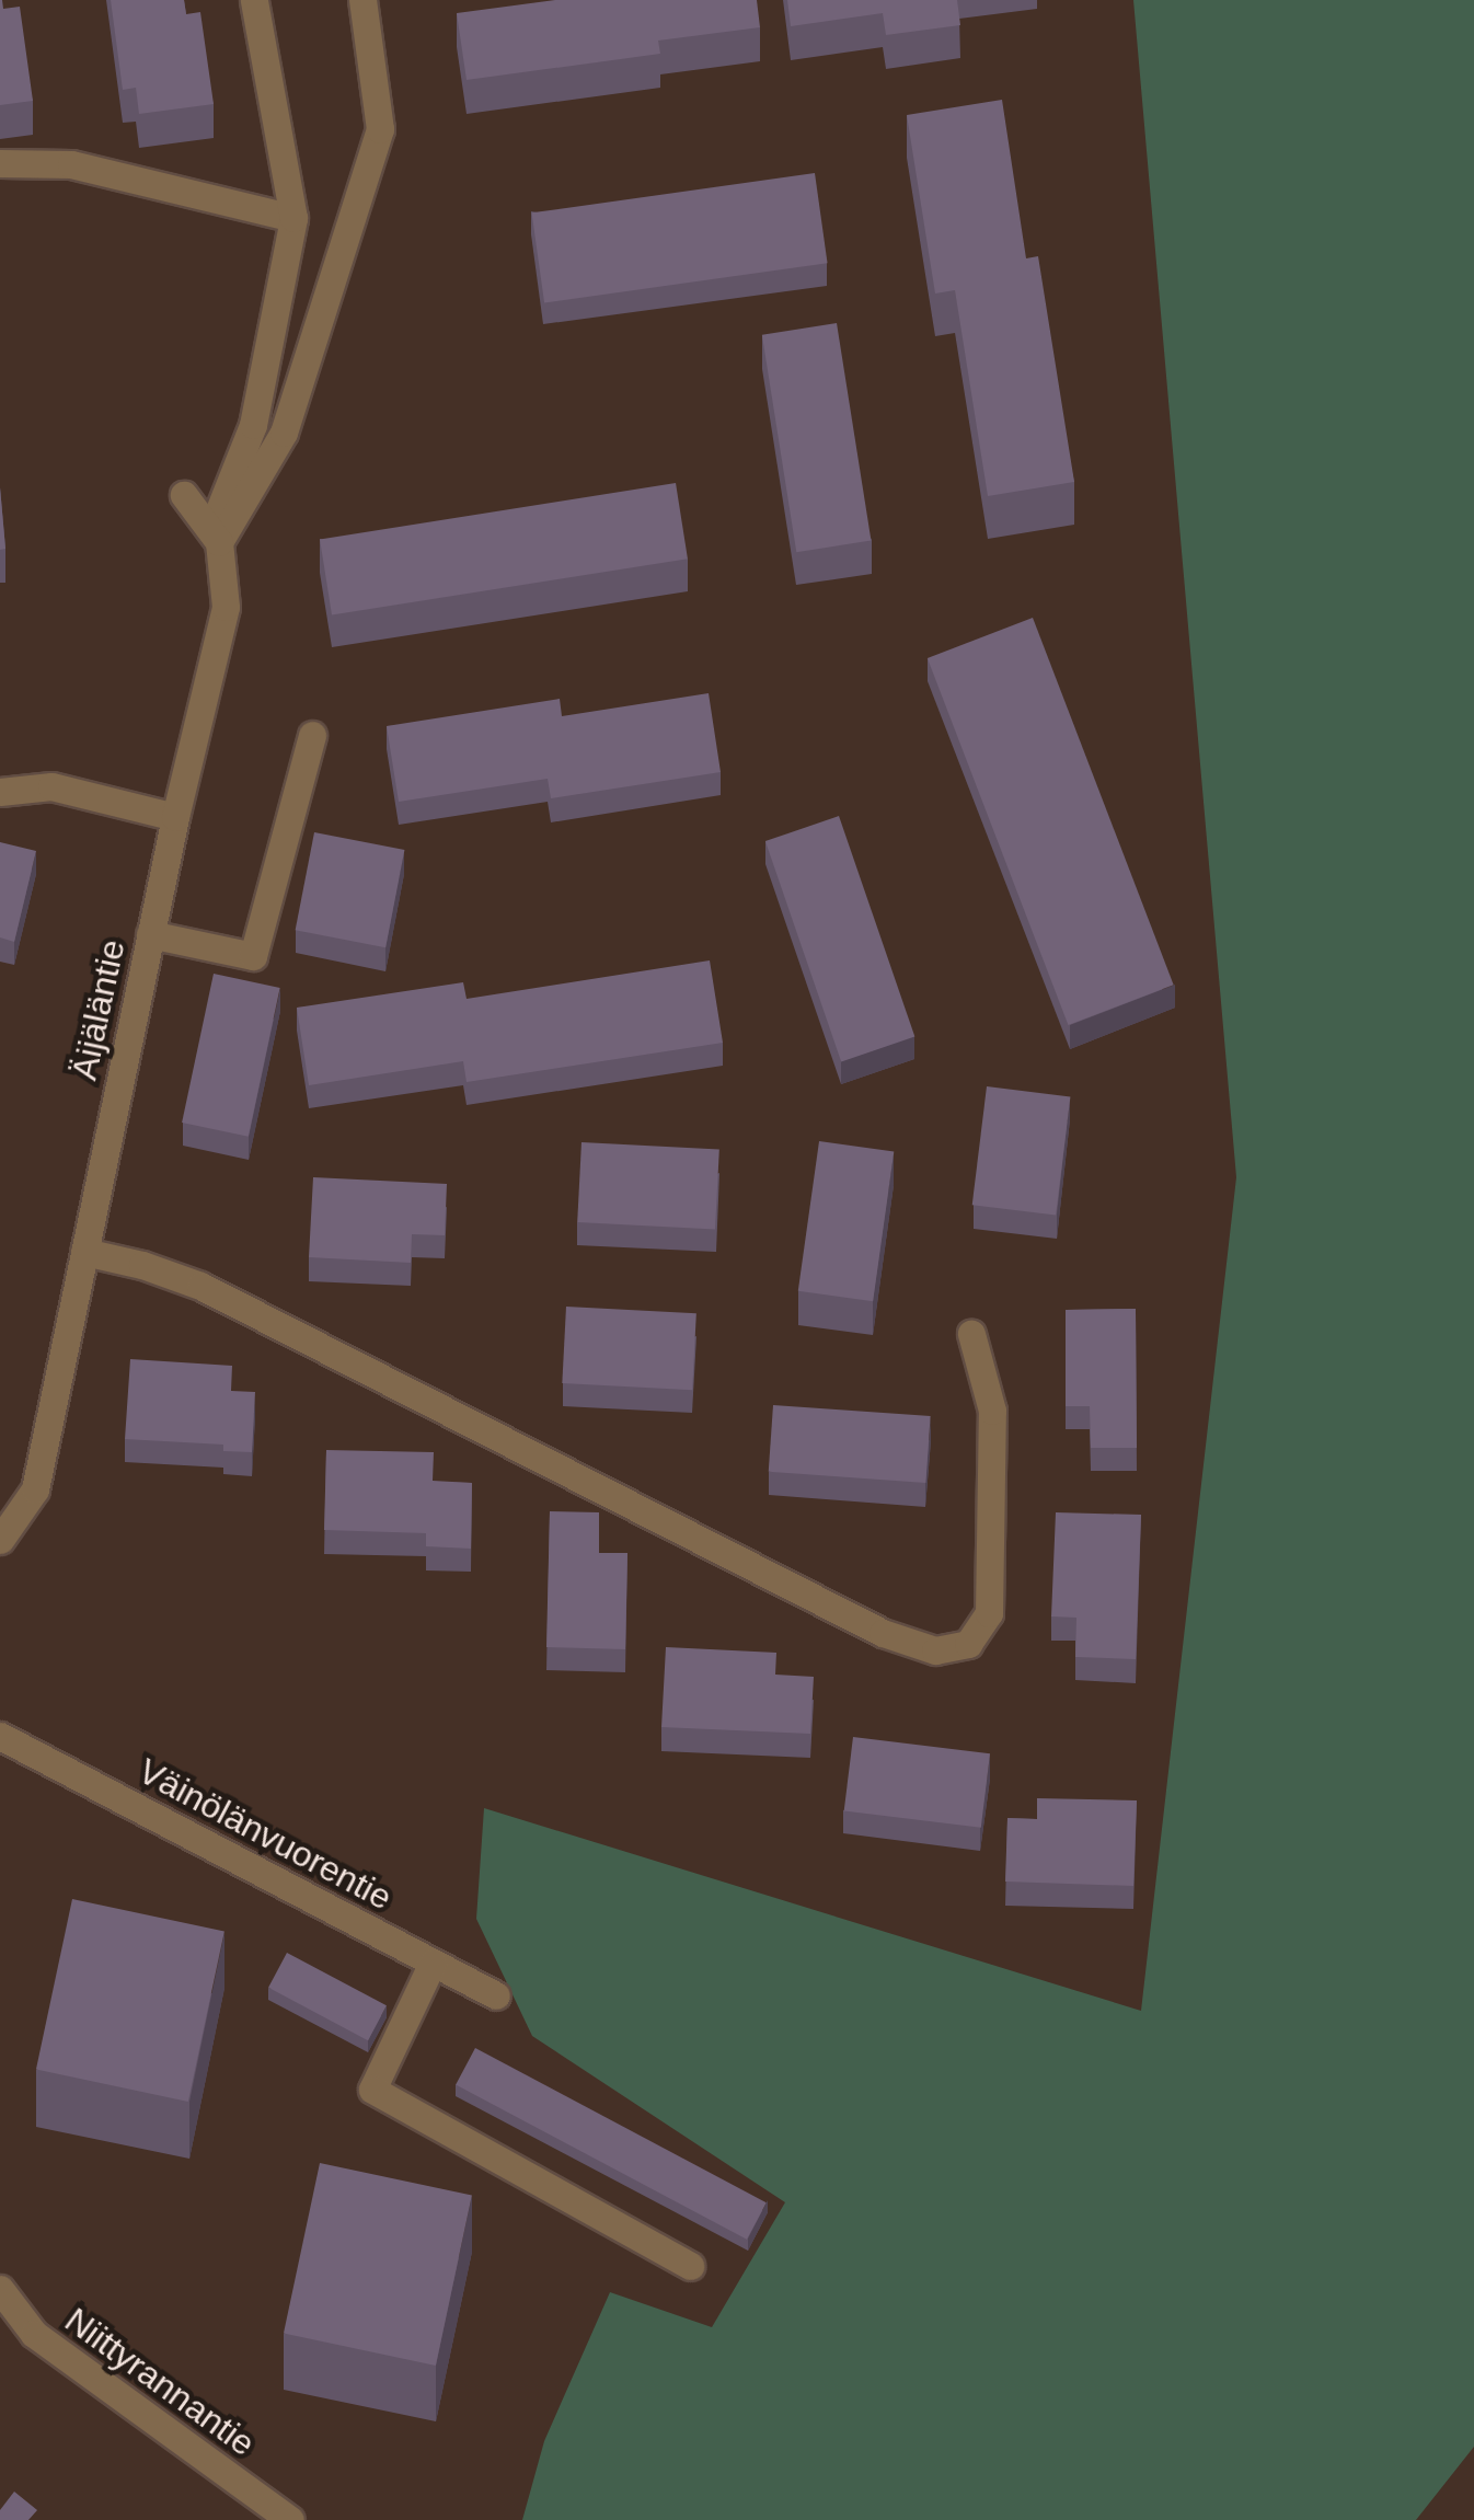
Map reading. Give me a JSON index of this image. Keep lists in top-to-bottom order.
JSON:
{
  "streets": {
    "street": ["Äijäläntie", "Väinölänvuorentie", "Niittyrannantie"]
  }
}
